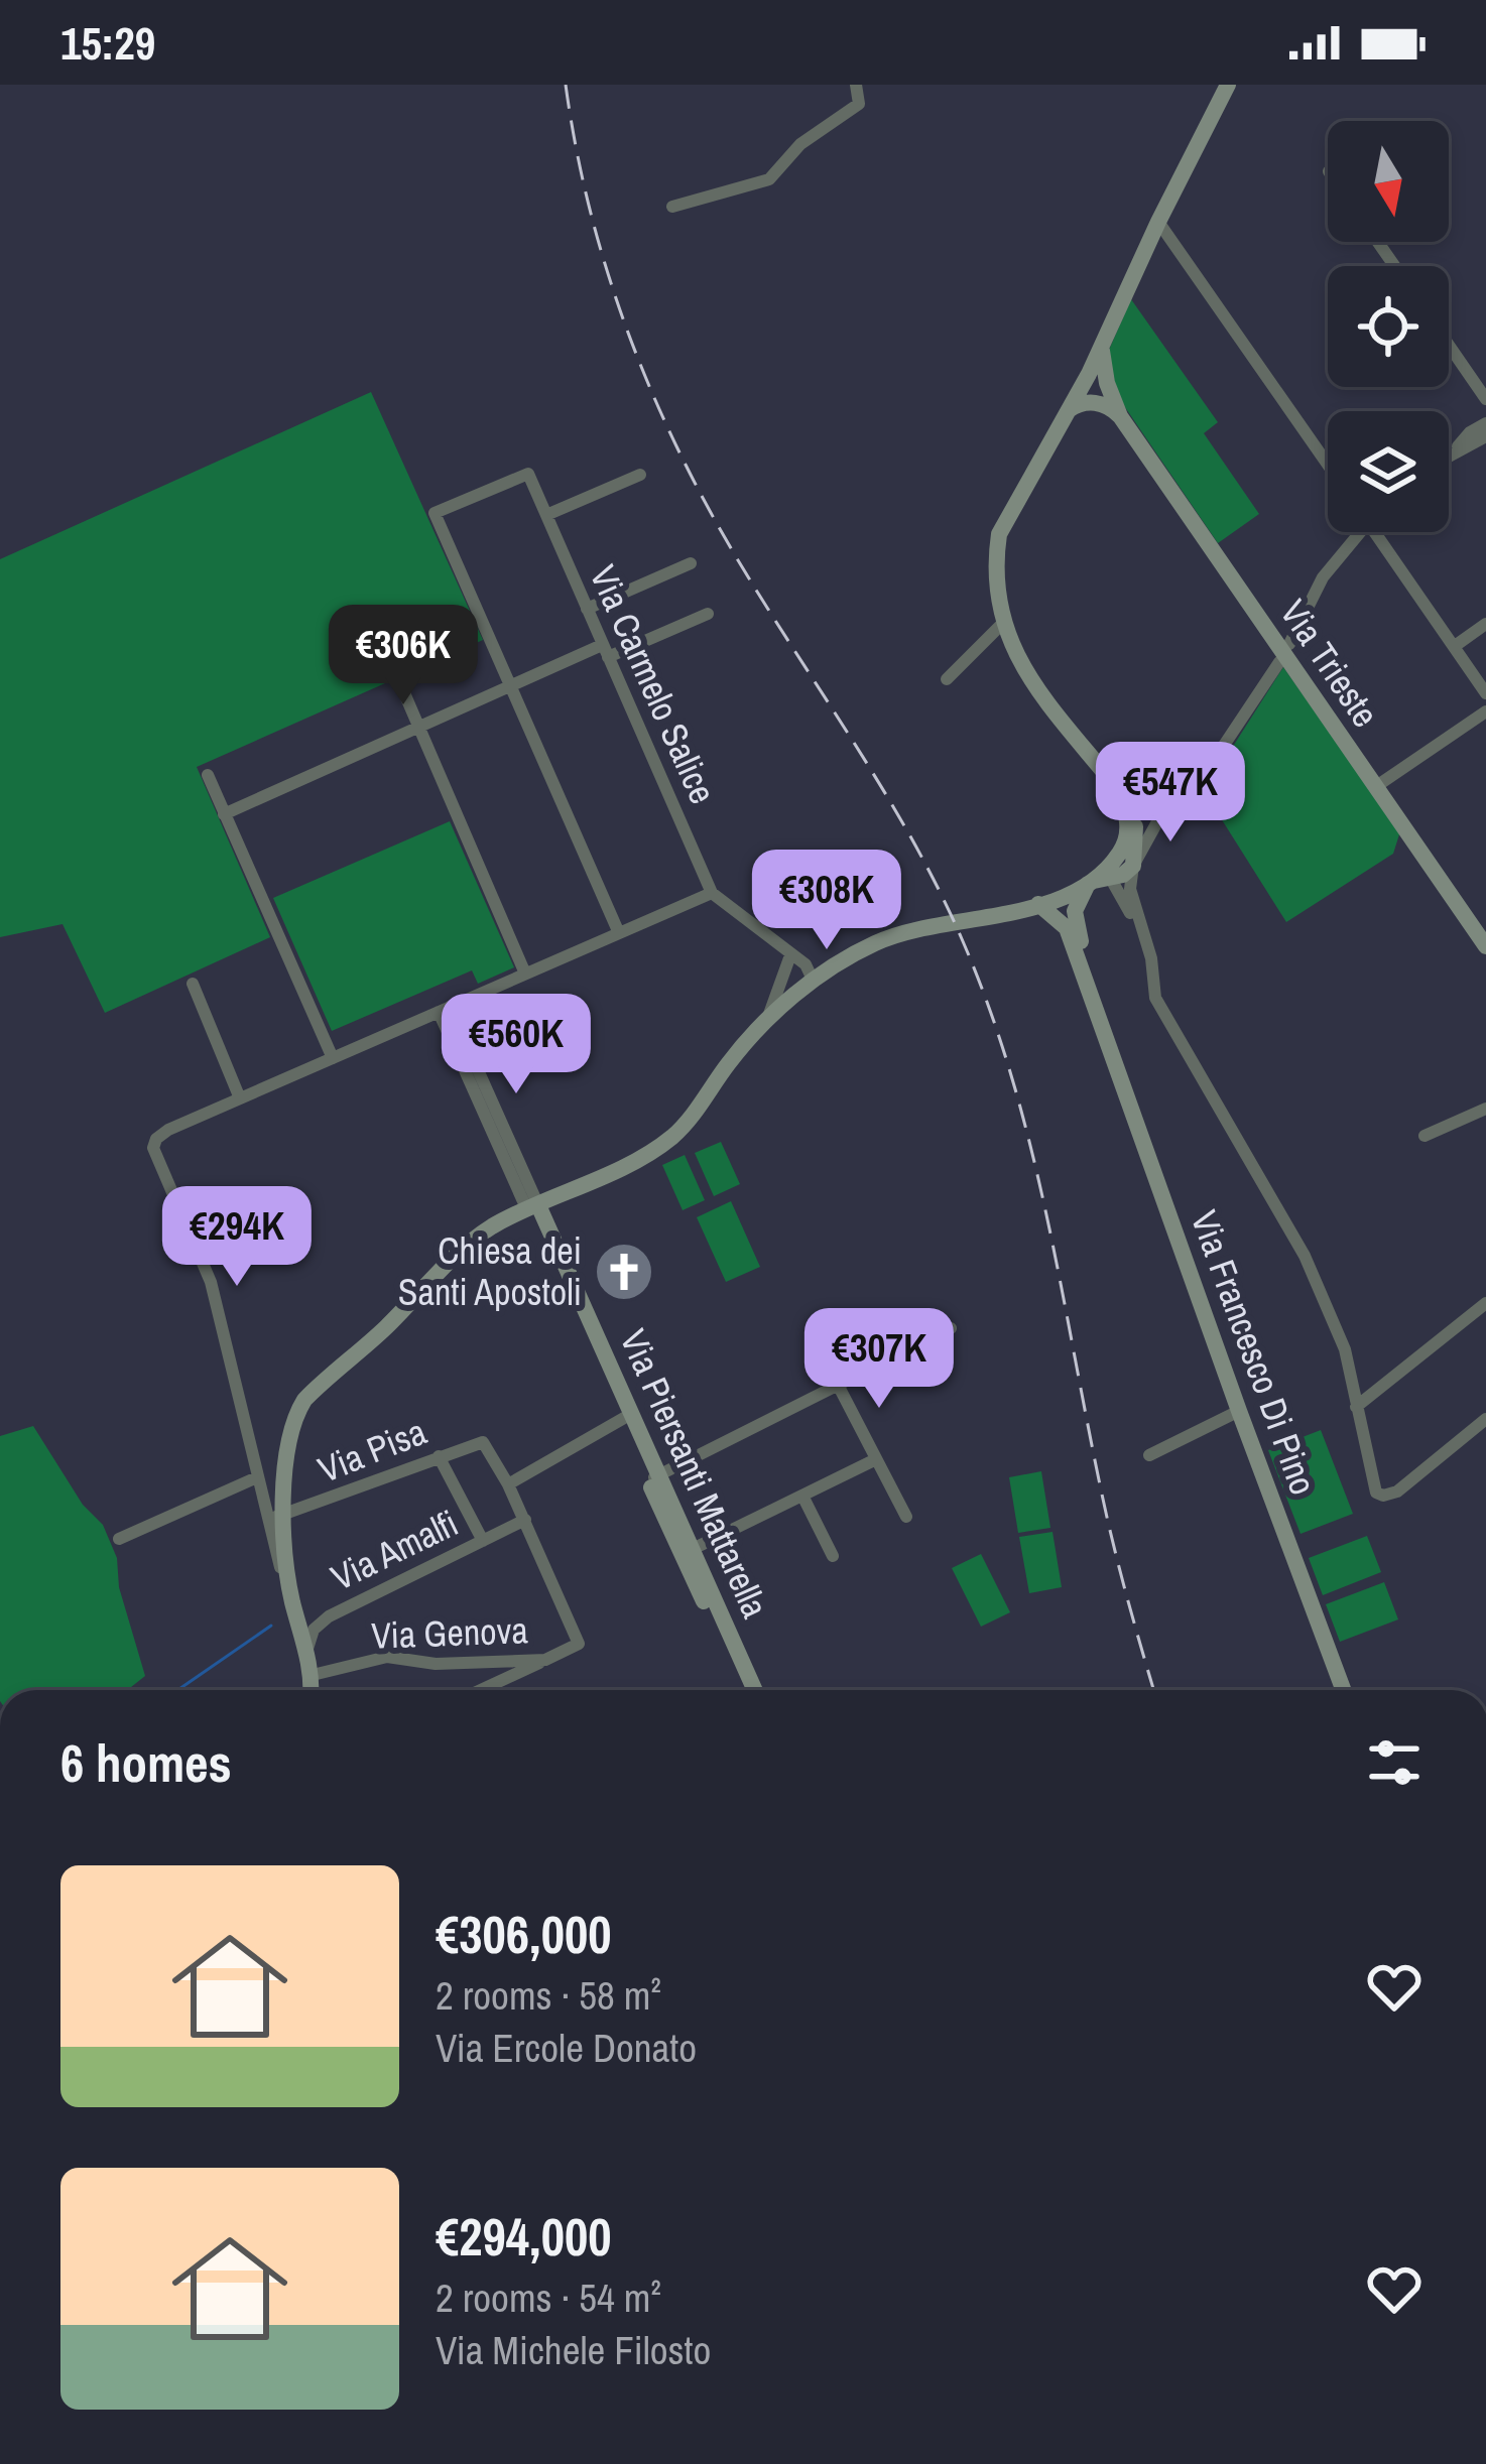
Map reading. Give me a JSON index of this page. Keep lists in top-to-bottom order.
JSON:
{
  "streets": {
    "street": [
      "Via Trieste",
      "Via Carmelo Salice",
      "Via Francesco Di Pino",
      "Via Pisa",
      "Via Piersanti Mattarella",
      "Via Amalfi",
      "Via Genova"
    ]
  },
  "crossings": [
    ["Via Pisa", "Via Genova"],
    ["Via Amalfi", "Via Genova"]
  ],
  "places": {
    "church": ["Chiesa dei Santi Apostoli"]
  },
  "north": "bottom",
  "page": {
    "status": "15:29",
    "price": [
      "€306K",
      "€547K",
      "€308K",
      "€560K",
      "€294K",
      "€307K"
    ],
    "heading": "6 homes",
    "list": [
      {
        "name": "€306,000",
        "note": "2 rooms · 58 m² · Via Ercole Donato"
      },
      {
        "name": "€294,000",
        "note": "2 rooms · 54 m² · Via Michele Filosto"
      }
    ]
  }
}
